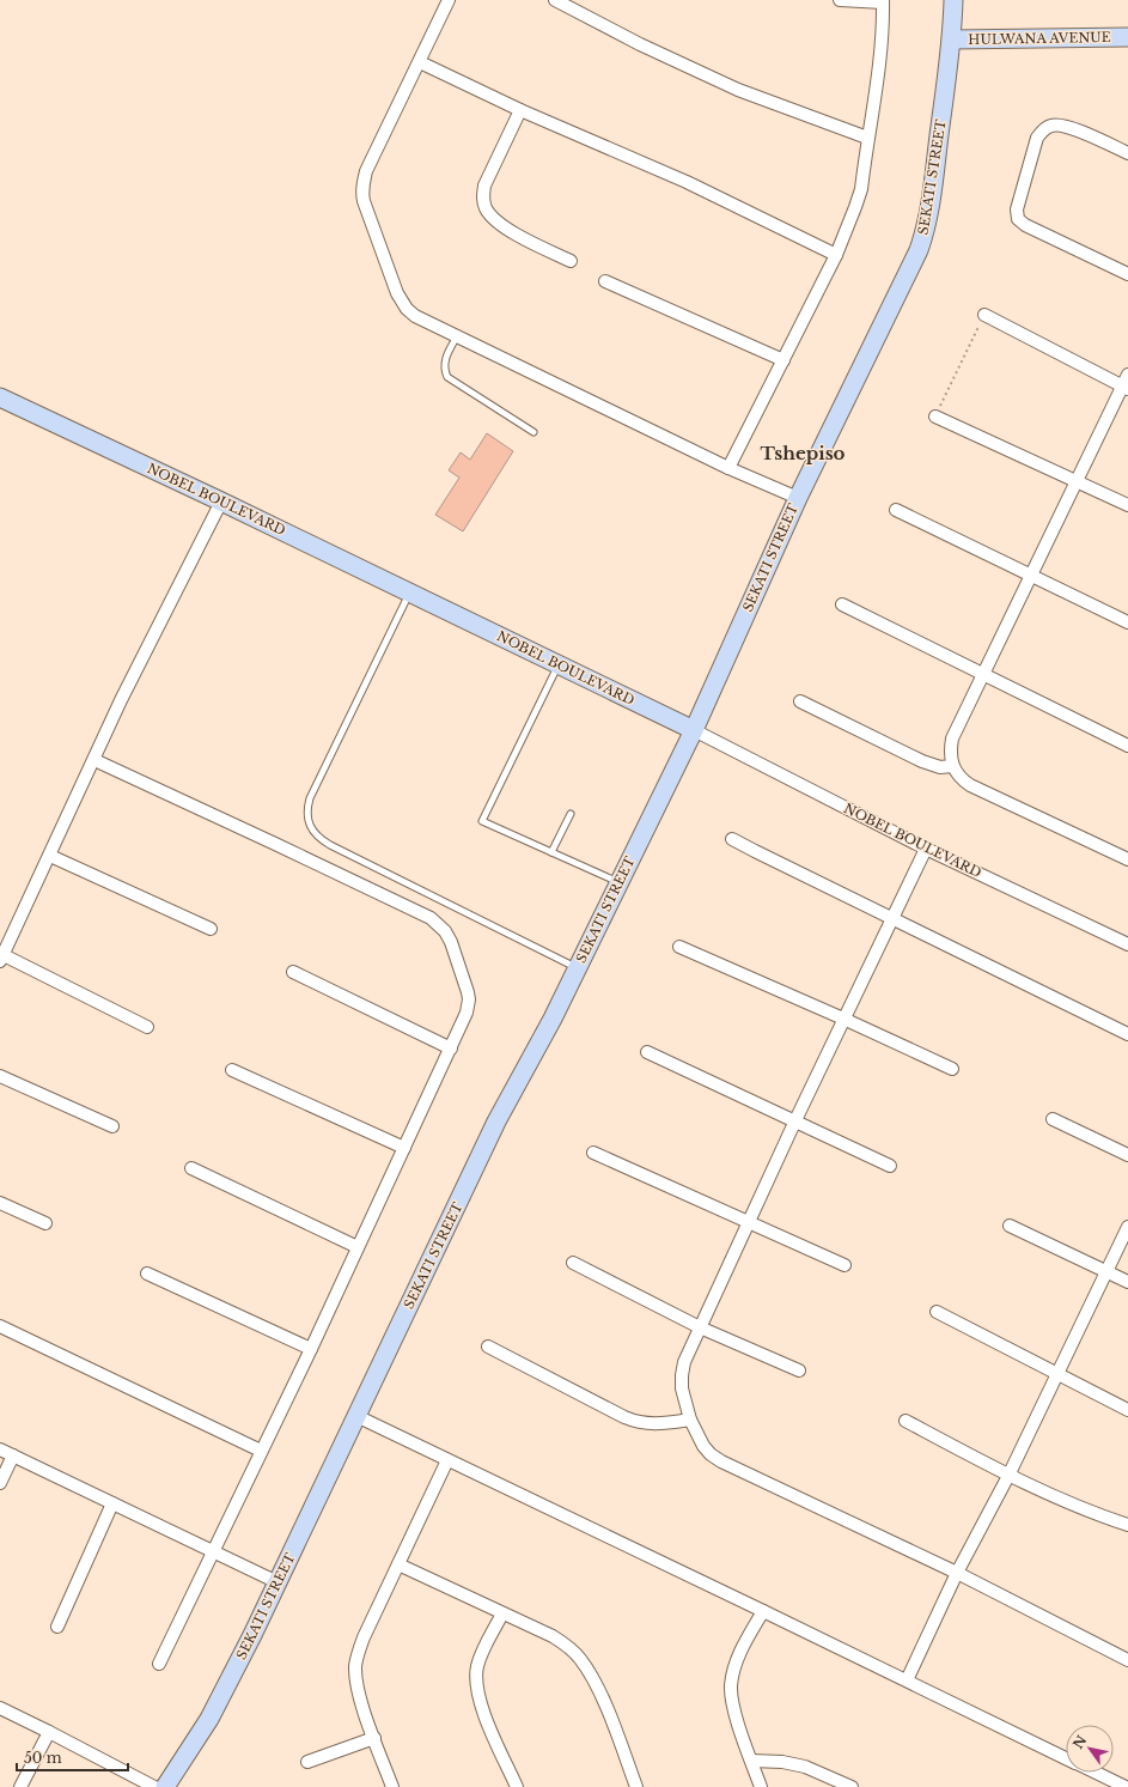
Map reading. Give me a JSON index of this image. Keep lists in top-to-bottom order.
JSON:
{
  "streets": {
    "street": ["HULWANA AVENUE", "SEKATI STREET", "NOBEL BOULEVARD"]
  },
  "crossings": [
    ["HULWANA AVENUE", "SEKATI STREET"],
    ["SEKATI STREET", "NOBEL BOULEVARD"]
  ],
  "districts": ["Tshepiso"],
  "scale_bar": "50 m",
  "north": "top left"
}
